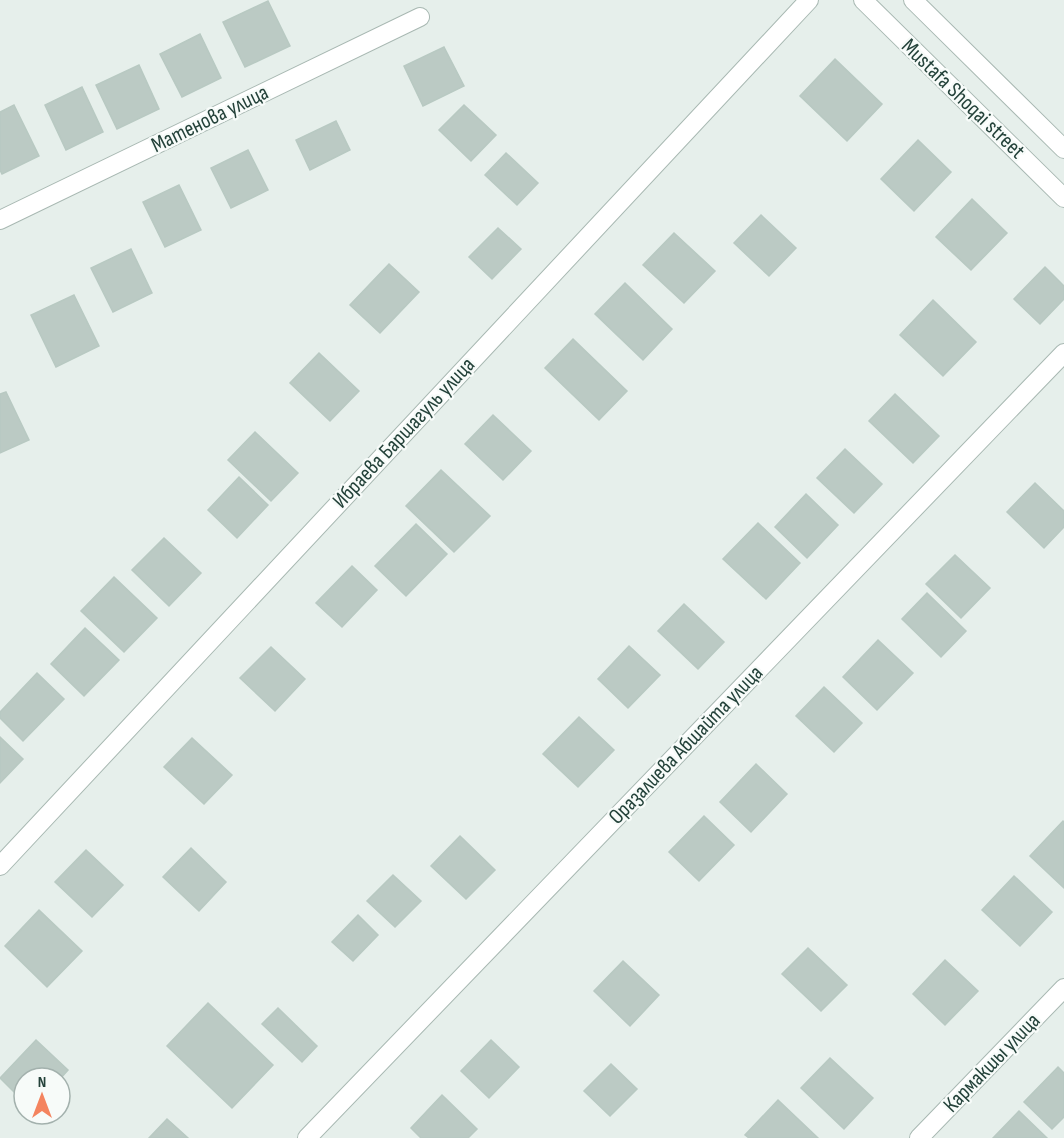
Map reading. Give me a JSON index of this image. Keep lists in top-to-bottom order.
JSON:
{
  "streets": {
    "street": [
      "Mustafa Shoqai street",
      "Матенова улица",
      "Ибраева Баршагуль улица",
      "Оразалиева Абшайта улица",
      "Кармакшы улица"
    ]
  },
  "north": "top"
}
